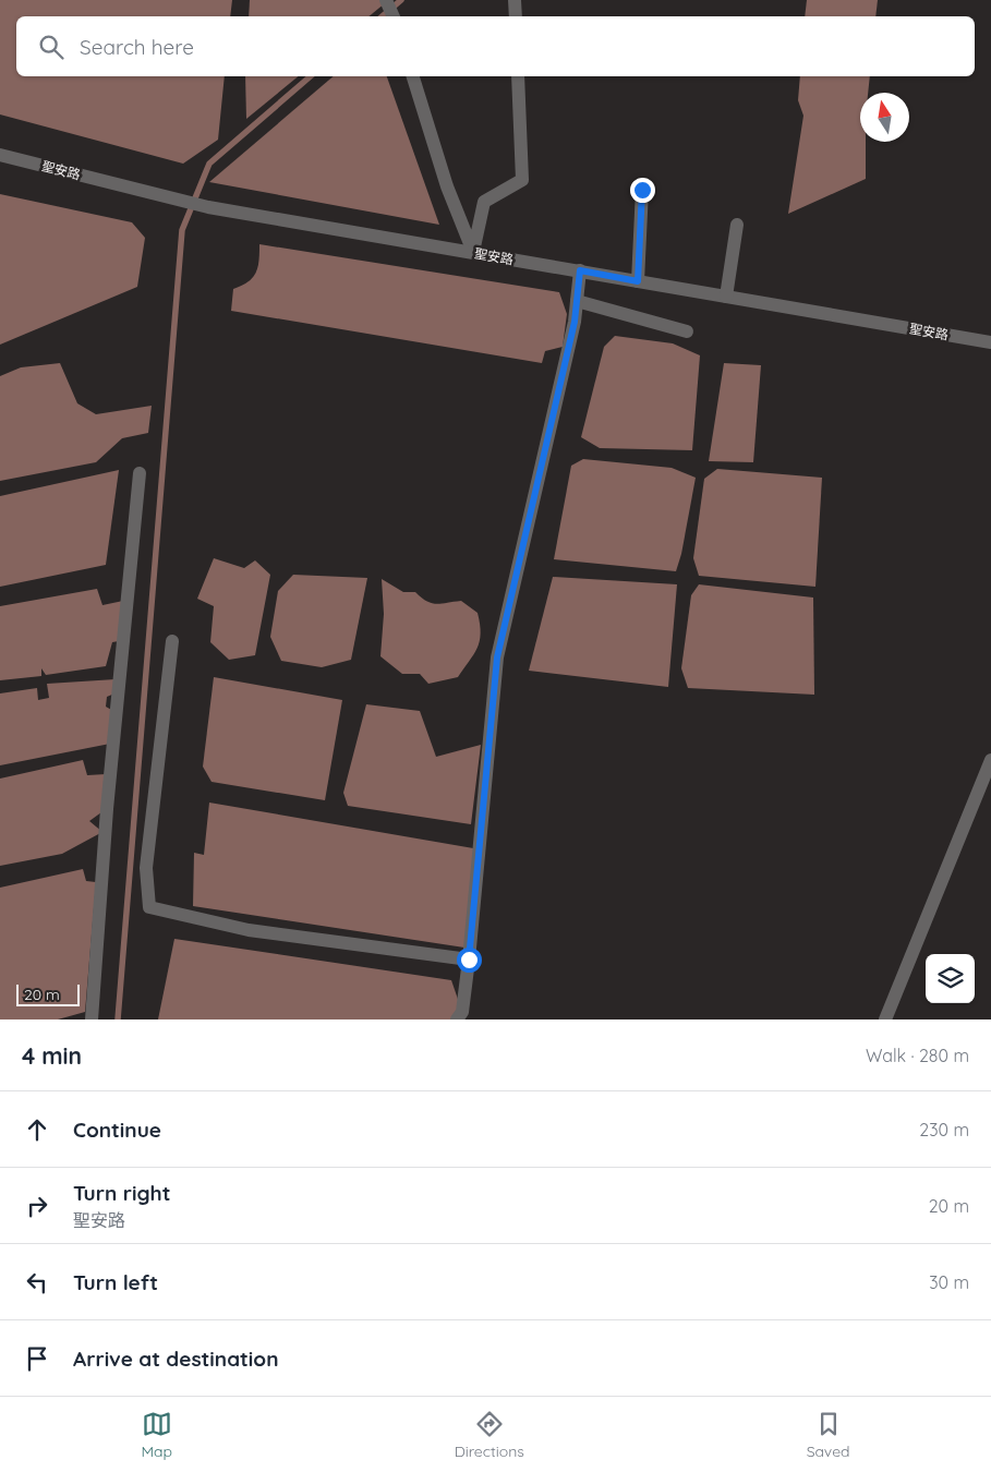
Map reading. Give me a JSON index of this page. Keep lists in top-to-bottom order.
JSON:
{
  "streets": {
    "street": ["聖安路"]
  },
  "scale_bar": "20 m",
  "north": "top",
  "page": {
    "search": "Search here",
    "scale": "20 m",
    "heading": ["4 min", "Walk · 280 m"],
    "list": [
      ["Continue", "230 m"],
      ["Turn right", "聖安路", "20 m"],
      ["Turn left", "30 m"],
      "Arrive at destination"
    ],
    "nav": ["Map", "Directions", "Saved"]
  }
}
